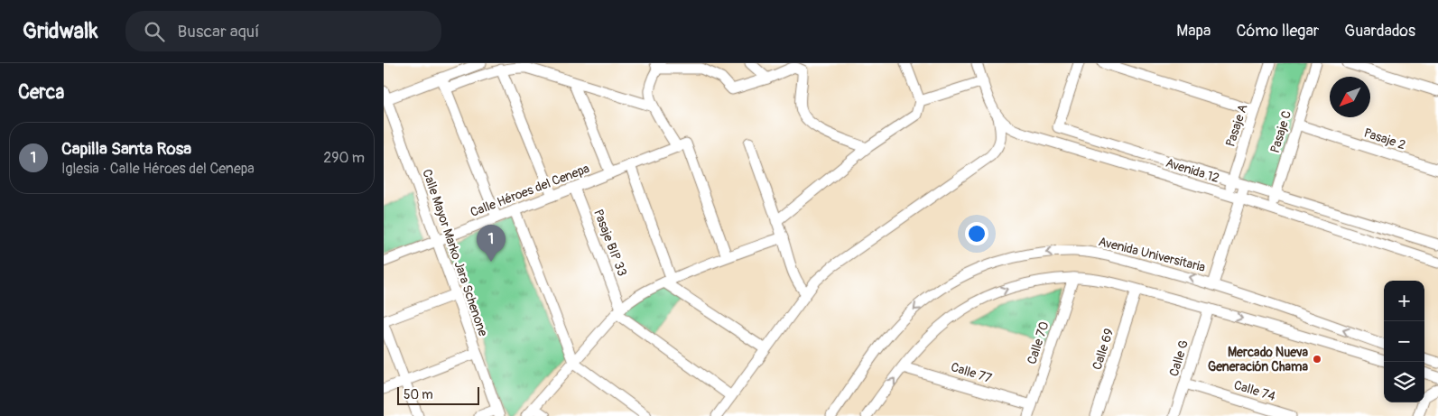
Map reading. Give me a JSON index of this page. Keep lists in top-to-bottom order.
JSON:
{
  "streets": {
    "street": [
      "Pasaje A",
      "Pasaje C",
      "Pasaje 2",
      "Avenida 12",
      "Calle Héroes del Cenepa",
      "Pasaje BIP 33",
      "Calle Mayor Marko Jara Schenone",
      "Avenida Universitaria",
      "Calle 70",
      "Calle 69",
      "Calle G",
      "Calle 77",
      "Calle 74"
    ]
  },
  "crossings": [
    ["Pasaje A", "Avenida 12"],
    ["Pasaje C", "Pasaje 2"],
    ["Pasaje C", "Avenida 12"],
    ["Calle Héroes del Cenepa", "Pasaje BIP 33"],
    ["Calle Héroes del Cenepa", "Calle Mayor Marko Jara Schenone"],
    ["Calle 70", "Calle 77"],
    ["Calle G", "Calle 74"]
  ],
  "places": ["Mercado Nueva Generación Chama"],
  "scale_bar": "50 m",
  "north": "bottom left",
  "page": {
    "header": "Gridwalk",
    "search": "Buscar aquí",
    "nav": ["Mapa", "Cómo llegar", "Guardados"],
    "heading": "Cerca",
    "list": [
      {
        "mark": "1",
        "name": "Capilla Santa Rosa",
        "note": "Iglesia · Calle Héroes del Cenepa",
        "value": "290 m"
      }
    ],
    "pins": "1",
    "map_buttons": ["+", "−"],
    "scale": "50 m"
  }
}
